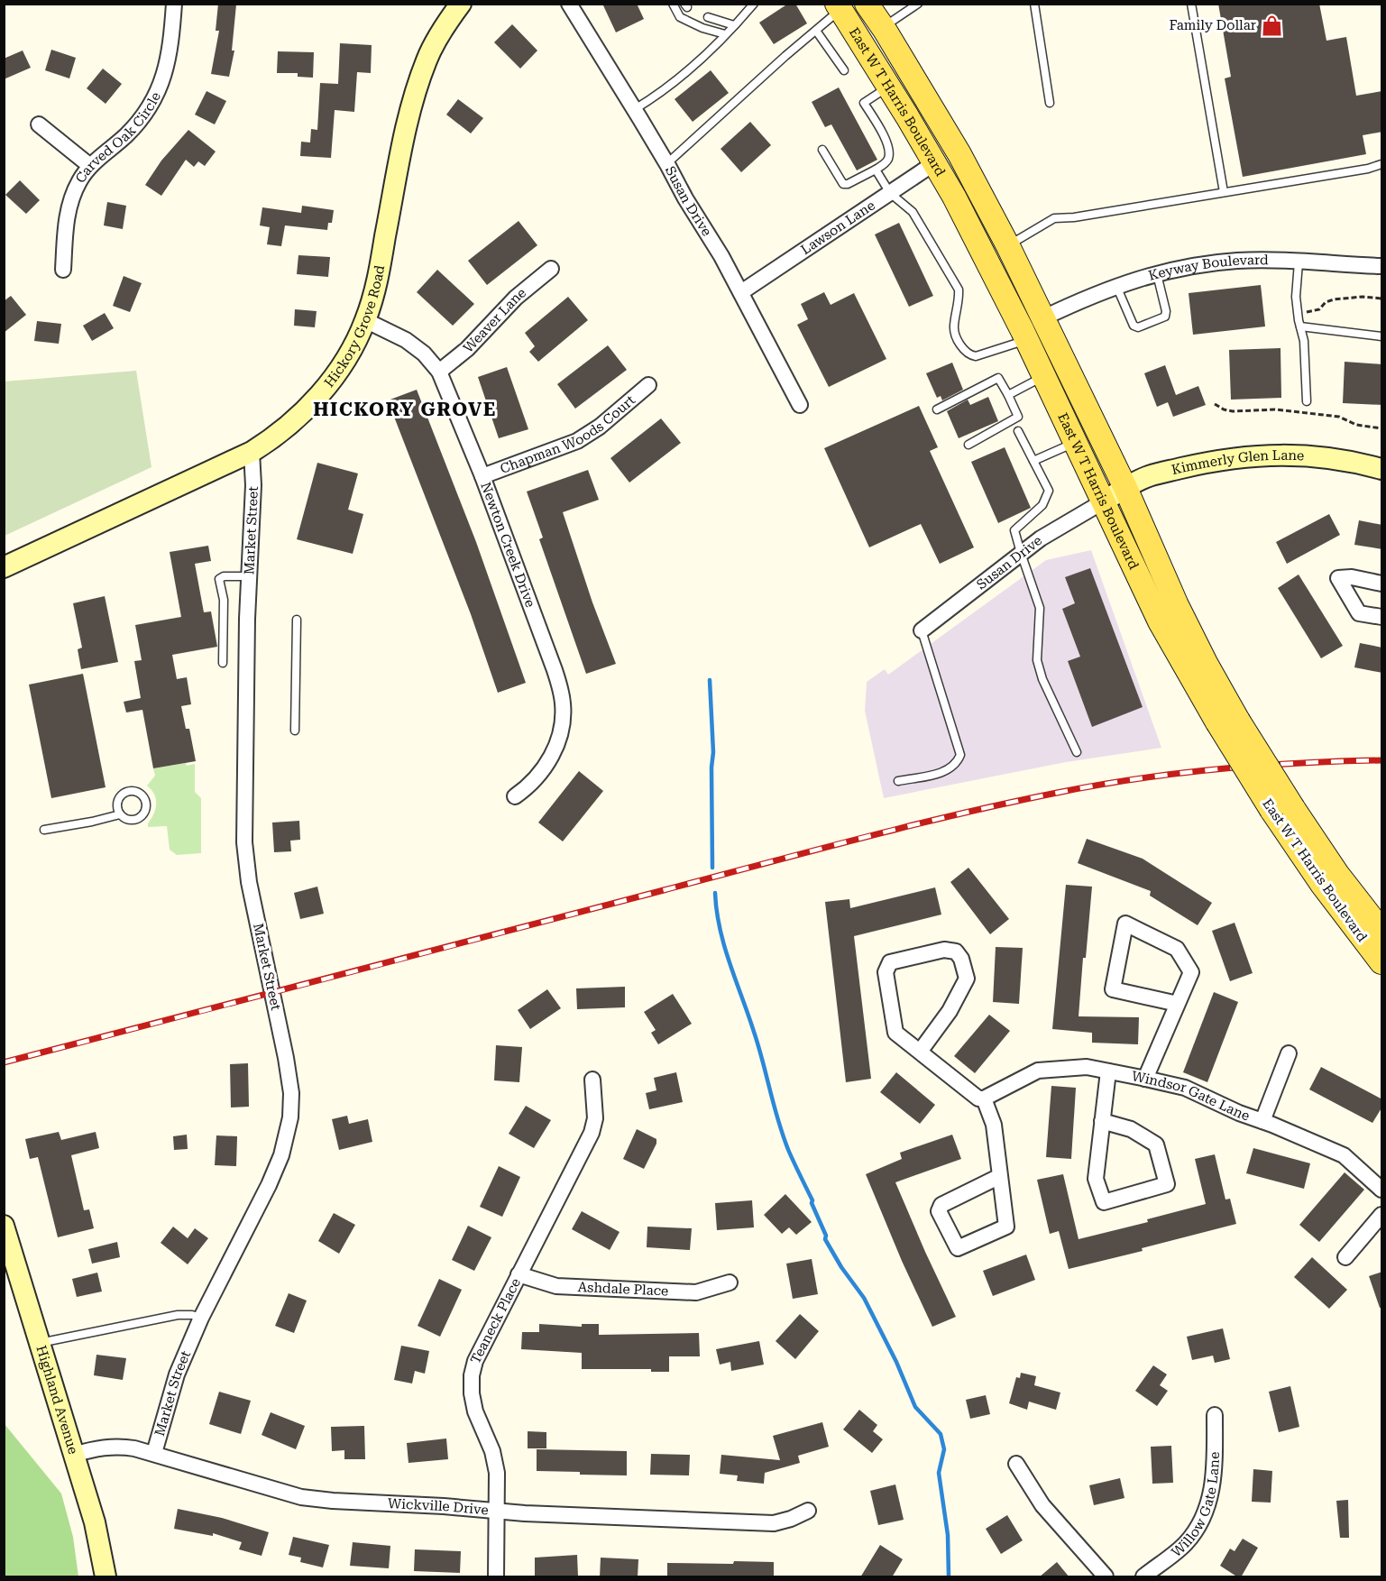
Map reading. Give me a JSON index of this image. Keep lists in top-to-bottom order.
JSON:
{
  "streets": {
    "main road": ["East W T Harris Boulevard"],
    "street": [
      "Carved Oak Circle",
      "Susan Drive",
      "Lawson Lane",
      "Keyway Boulevard",
      "Weaver Lane",
      "Hickory Grove Road",
      "Chapman Woods Court",
      "Kimmerly Glen Lane",
      "Market Street",
      "Newton Creek Drive",
      "Windsor Gate Lane",
      "Ashdale Place",
      "Teaneck Place",
      "Highland Avenue",
      "Willow Gate Lane",
      "Wickville Drive"
    ]
  },
  "crossings": [
    ["East W T Harris Boulevard", "Susan Drive"],
    ["East W T Harris Boulevard", "Lawson Lane"],
    ["East W T Harris Boulevard", "Keyway Boulevard"],
    ["East W T Harris Boulevard", "Kimmerly Glen Lane"],
    ["Susan Drive", "Lawson Lane"],
    ["Susan Drive", "Kimmerly Glen Lane"],
    ["Weaver Lane", "Newton Creek Drive"],
    ["Hickory Grove Road", "Market Street"],
    ["Hickory Grove Road", "Newton Creek Drive"],
    ["Chapman Woods Court", "Newton Creek Drive"],
    ["Market Street", "Wickville Drive"],
    ["Ashdale Place", "Teaneck Place"],
    ["Teaneck Place", "Wickville Drive"],
    ["Highland Avenue", "Wickville Drive"]
  ],
  "districts": ["HICKORY GROVE"],
  "places": {
    "shop": ["Family Dollar"]
  }
}
